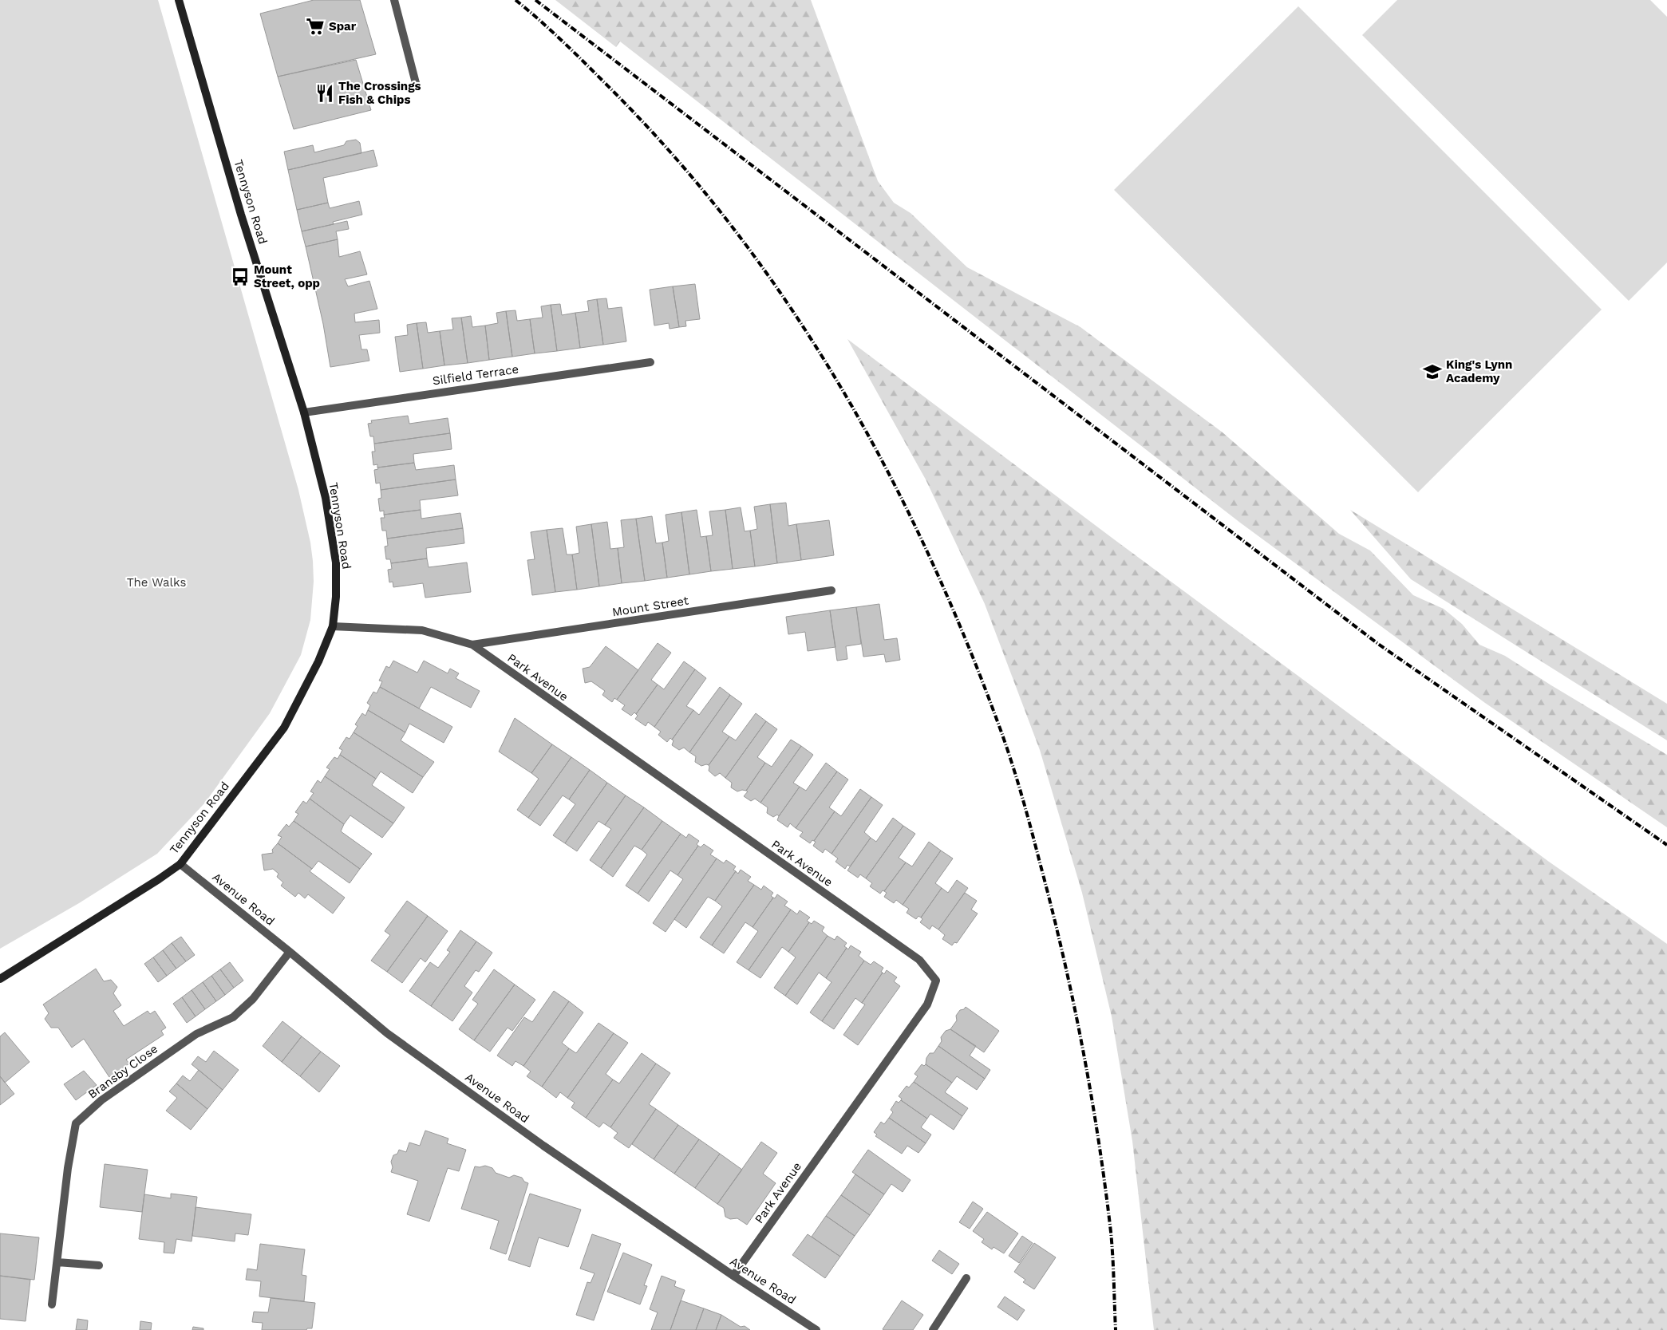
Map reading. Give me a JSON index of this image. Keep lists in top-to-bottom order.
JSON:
{
  "streets": {
    "main road": ["Tennyson Road"],
    "street": [
      "Silfield Terrace",
      "Mount Street",
      "Park Avenue",
      "Avenue Road",
      "Bransby Close"
    ]
  },
  "crossings": [
    ["Tennyson Road", "Silfield Terrace"],
    ["Tennyson Road", "Park Avenue"],
    ["Tennyson Road", "Avenue Road"],
    ["Mount Street", "Park Avenue"],
    ["Park Avenue", "Avenue Road"],
    ["Avenue Road", "Bransby Close"]
  ],
  "parks": ["The Walks"],
  "places": {
    "supermarket": ["Spar"],
    "restaurant": ["The Crossings Fish & Chips"],
    "bus stop": ["Mount Street, opp"],
    "school or university": ["King's Lynn Academy"]
  }
}
